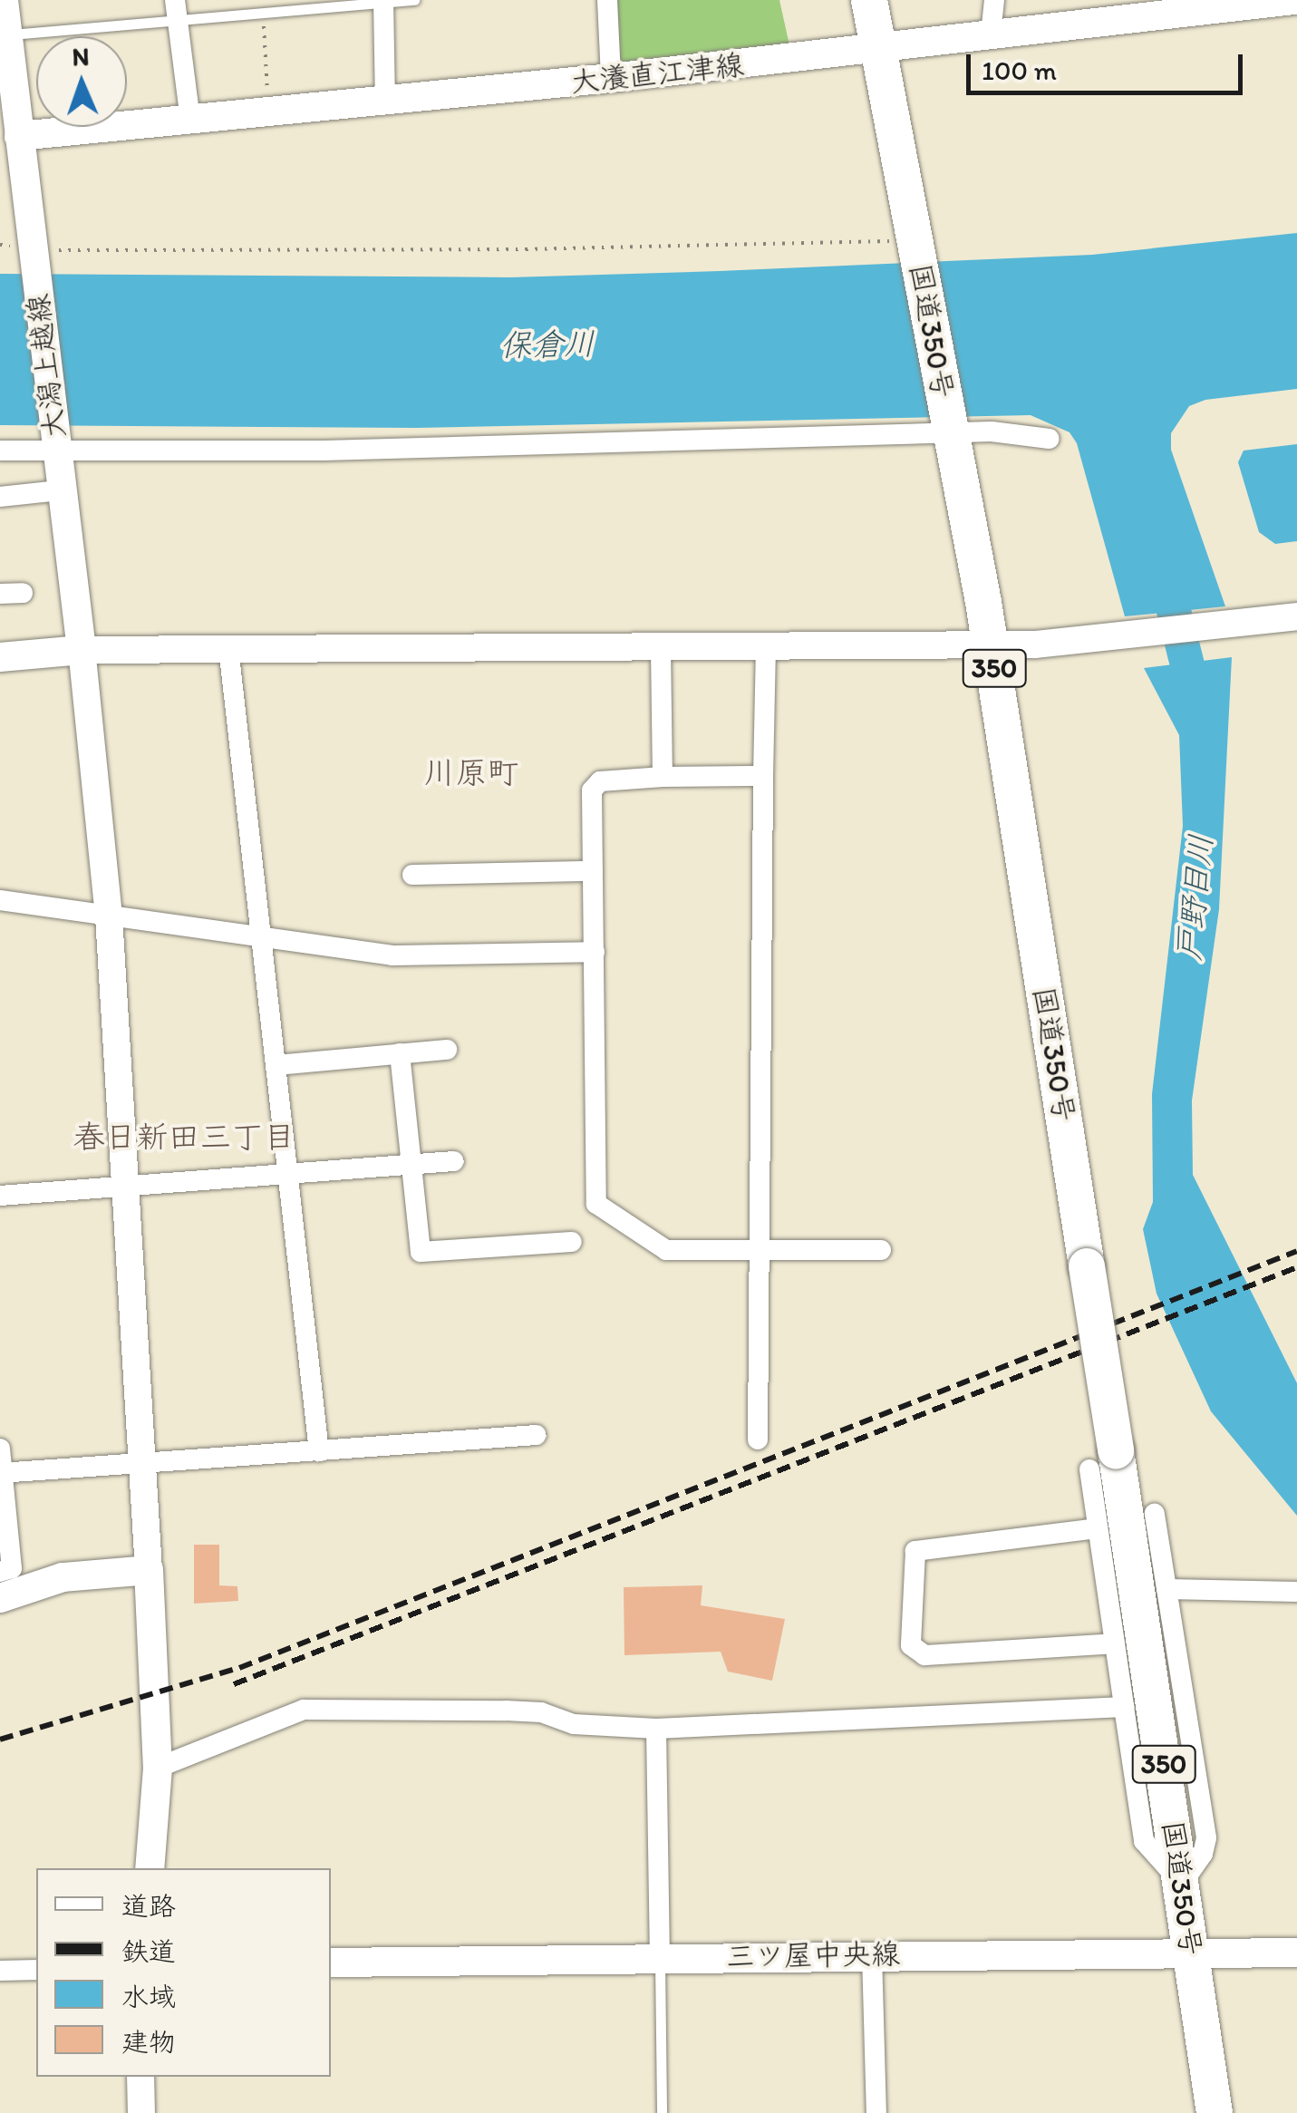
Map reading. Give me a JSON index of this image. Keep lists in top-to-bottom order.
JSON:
{
  "streets": {
    "highway": ["国道350号", "350"],
    "main road": ["大瀁直江津線", "大潟上越線", "三ツ屋中央線"]
  },
  "crossings": [
    ["大瀁直江津線", "国道350号"],
    ["大瀁直江津線", "大潟上越線"],
    ["国道350号", "三ツ屋中央線"]
  ],
  "districts": ["川原町", "春日新田三丁目"],
  "water": ["保倉川", "戸野目川"],
  "legend": [
    "道路",
    "鉄道",
    "水域",
    "建物"
  ],
  "scale_bar": "100 m",
  "north": "top"
}
